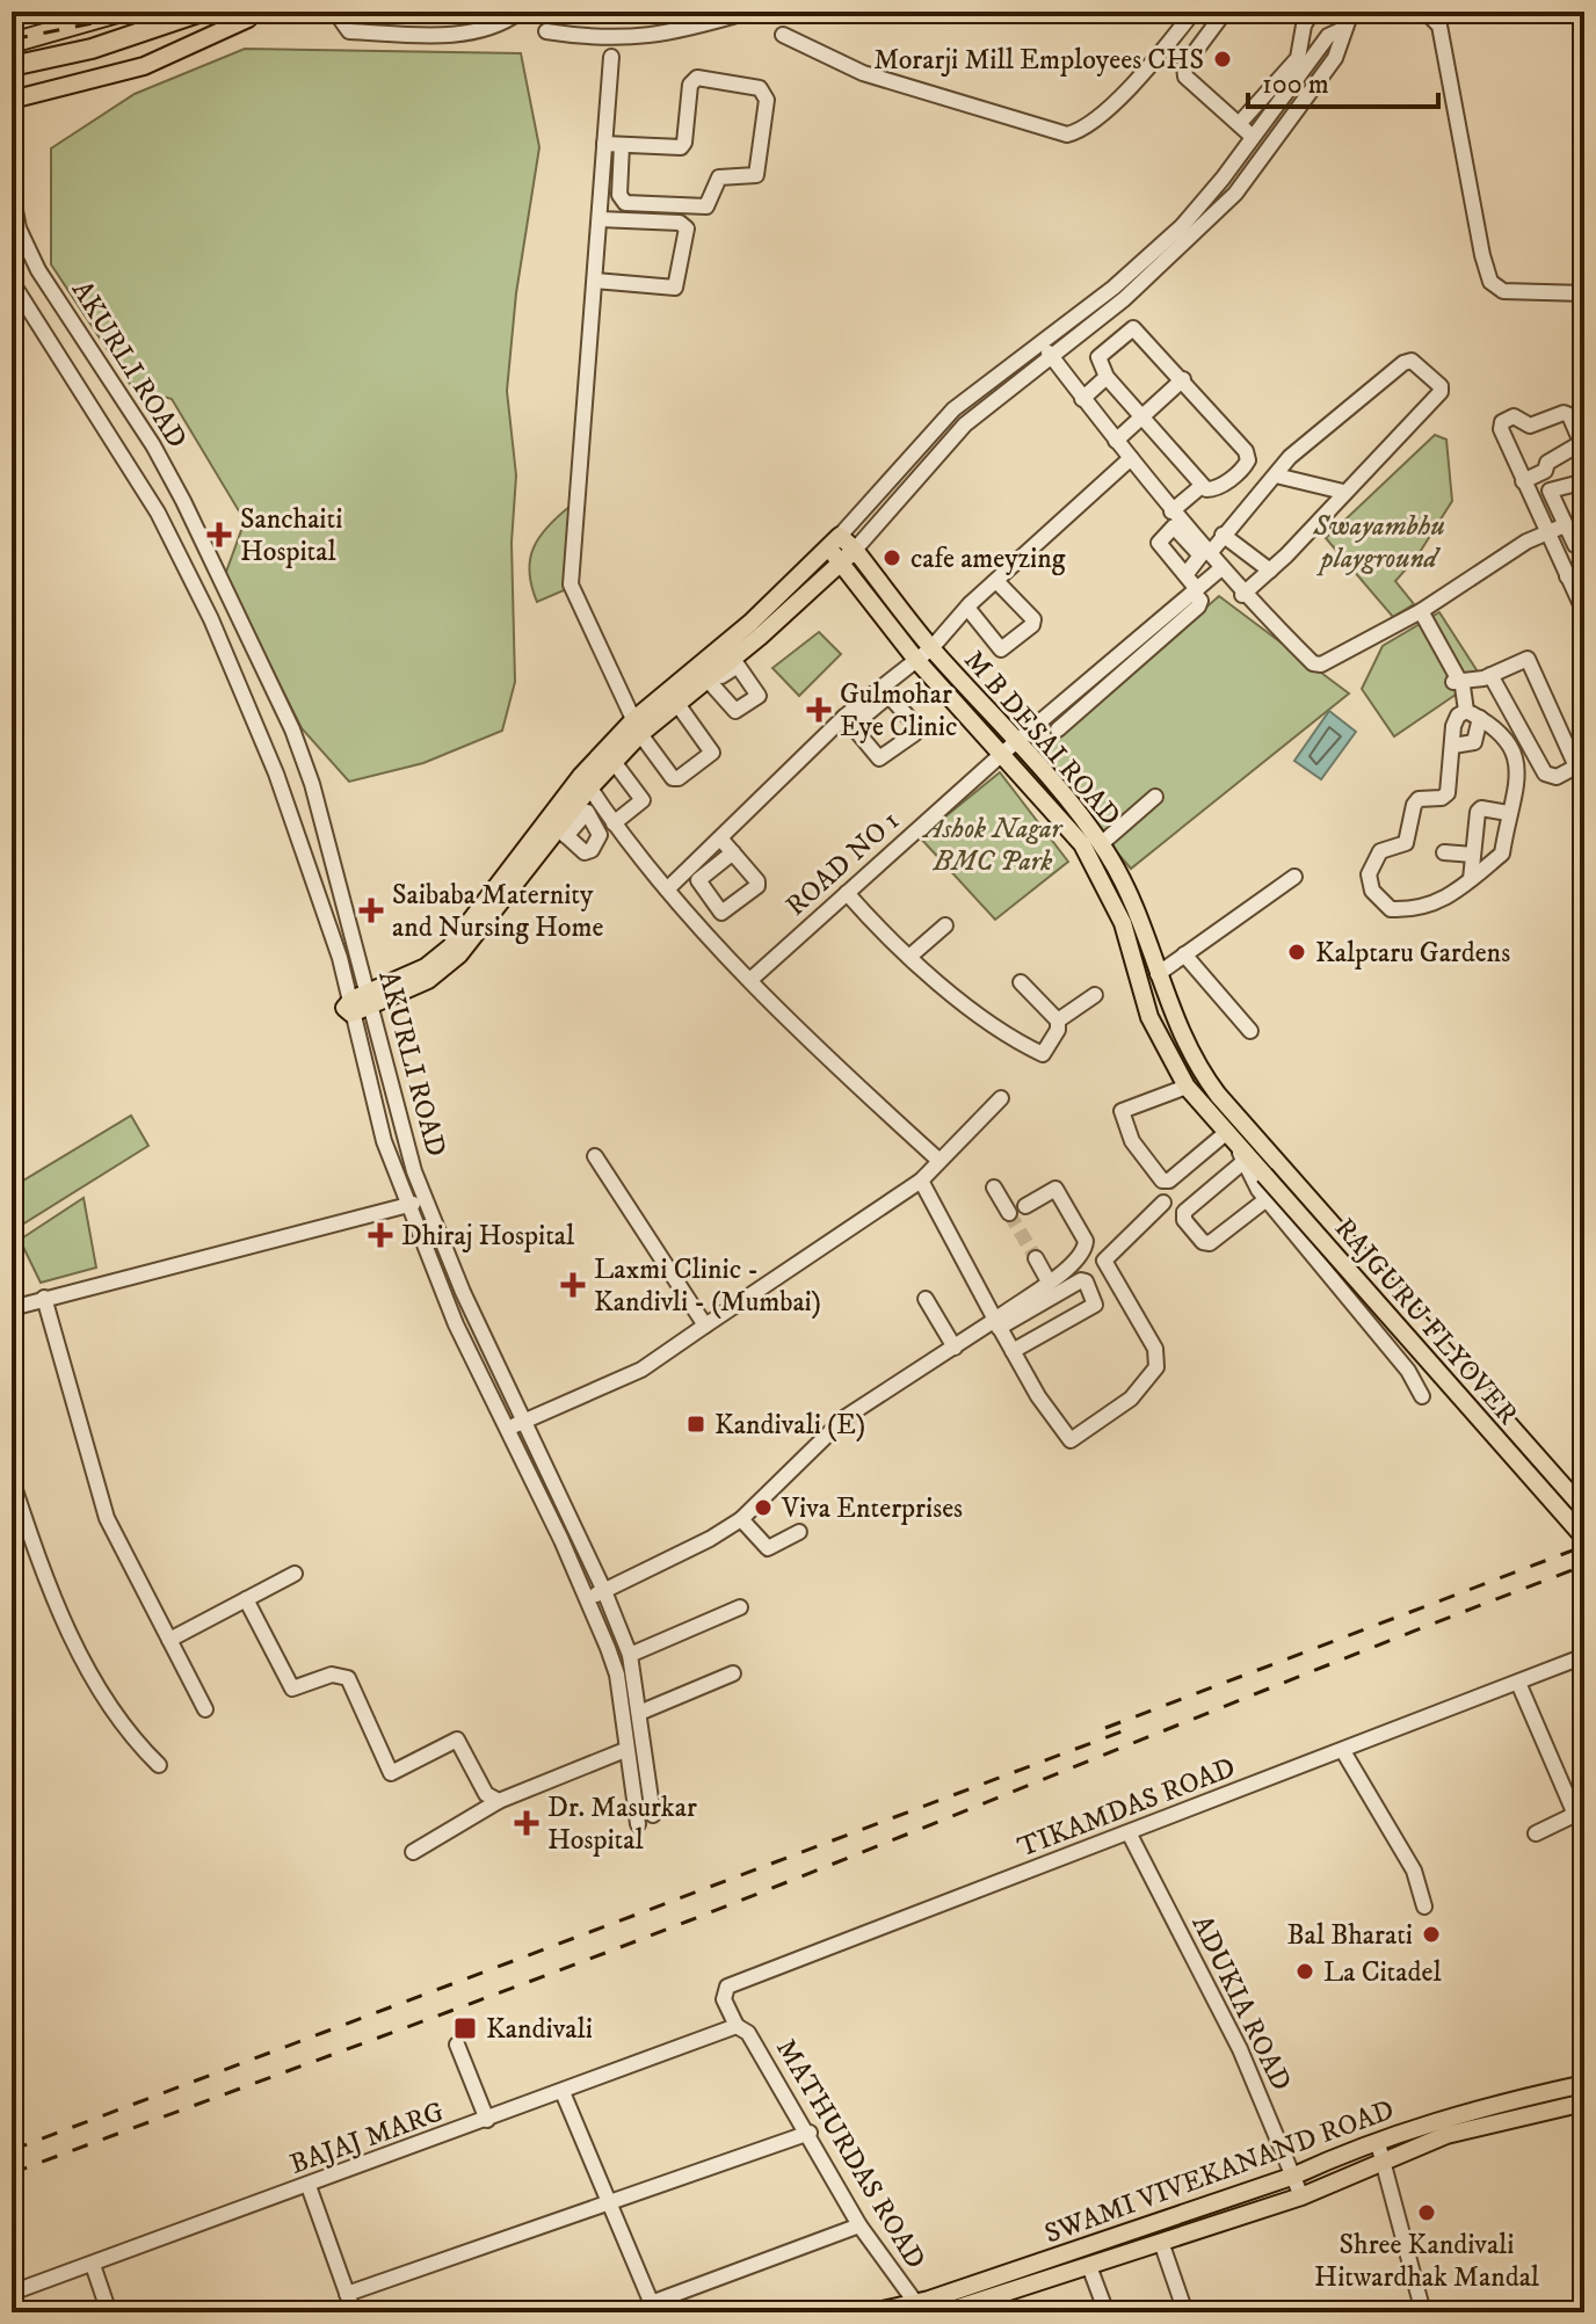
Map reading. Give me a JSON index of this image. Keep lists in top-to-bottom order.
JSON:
{
  "streets": {
    "main road": ["M B DESAI ROAD", "RAJGURU FLYOVER", "SWAMI VIVEKANAND ROAD"],
    "street": [
      "AKURLI ROAD",
      "ROAD NO 1",
      "TIKAMDAS ROAD",
      "ADUKIA ROAD",
      "BAJAJ MARG",
      "MATHURDAS ROAD"
    ]
  },
  "crossings": [
    ["M B DESAI ROAD", "ROAD NO 1"],
    ["M B DESAI ROAD", "RAJGURU FLYOVER"],
    ["TIKAMDAS ROAD", "ADUKIA ROAD"],
    ["TIKAMDAS ROAD", "BAJAJ MARG"],
    ["TIKAMDAS ROAD", "MATHURDAS ROAD"],
    ["ADUKIA ROAD", "SWAMI VIVEKANAND ROAD"],
    ["BAJAJ MARG", "MATHURDAS ROAD"],
    ["MATHURDAS ROAD", "SWAMI VIVEKANAND ROAD"]
  ],
  "parks": ["Swayambhu playground", "Ashok Nagar BMC Park"],
  "places": {
    "other": [
      "Morarji Mill Employees CHS",
      "cafe ameyzing",
      "Kalptaru Gardens",
      "Viva Enterprises",
      "Bal Bharati",
      "La Citadel",
      "Shree Kandivali Hitwardhak Mandal"
    ],
    "health": [
      "Sanchaiti Hospital",
      "Gulmohar Eye Clinic",
      "Saibaba Maternity and Nursing Home",
      "Dhiraj Hospital",
      "Laxmi Clinic - Kandivli - (Mumbai)",
      "Dr. Masurkar Hospital"
    ],
    "transit": ["Kandivali (E)", "Kandivali"]
  },
  "scale_bar": "100 m"
}
